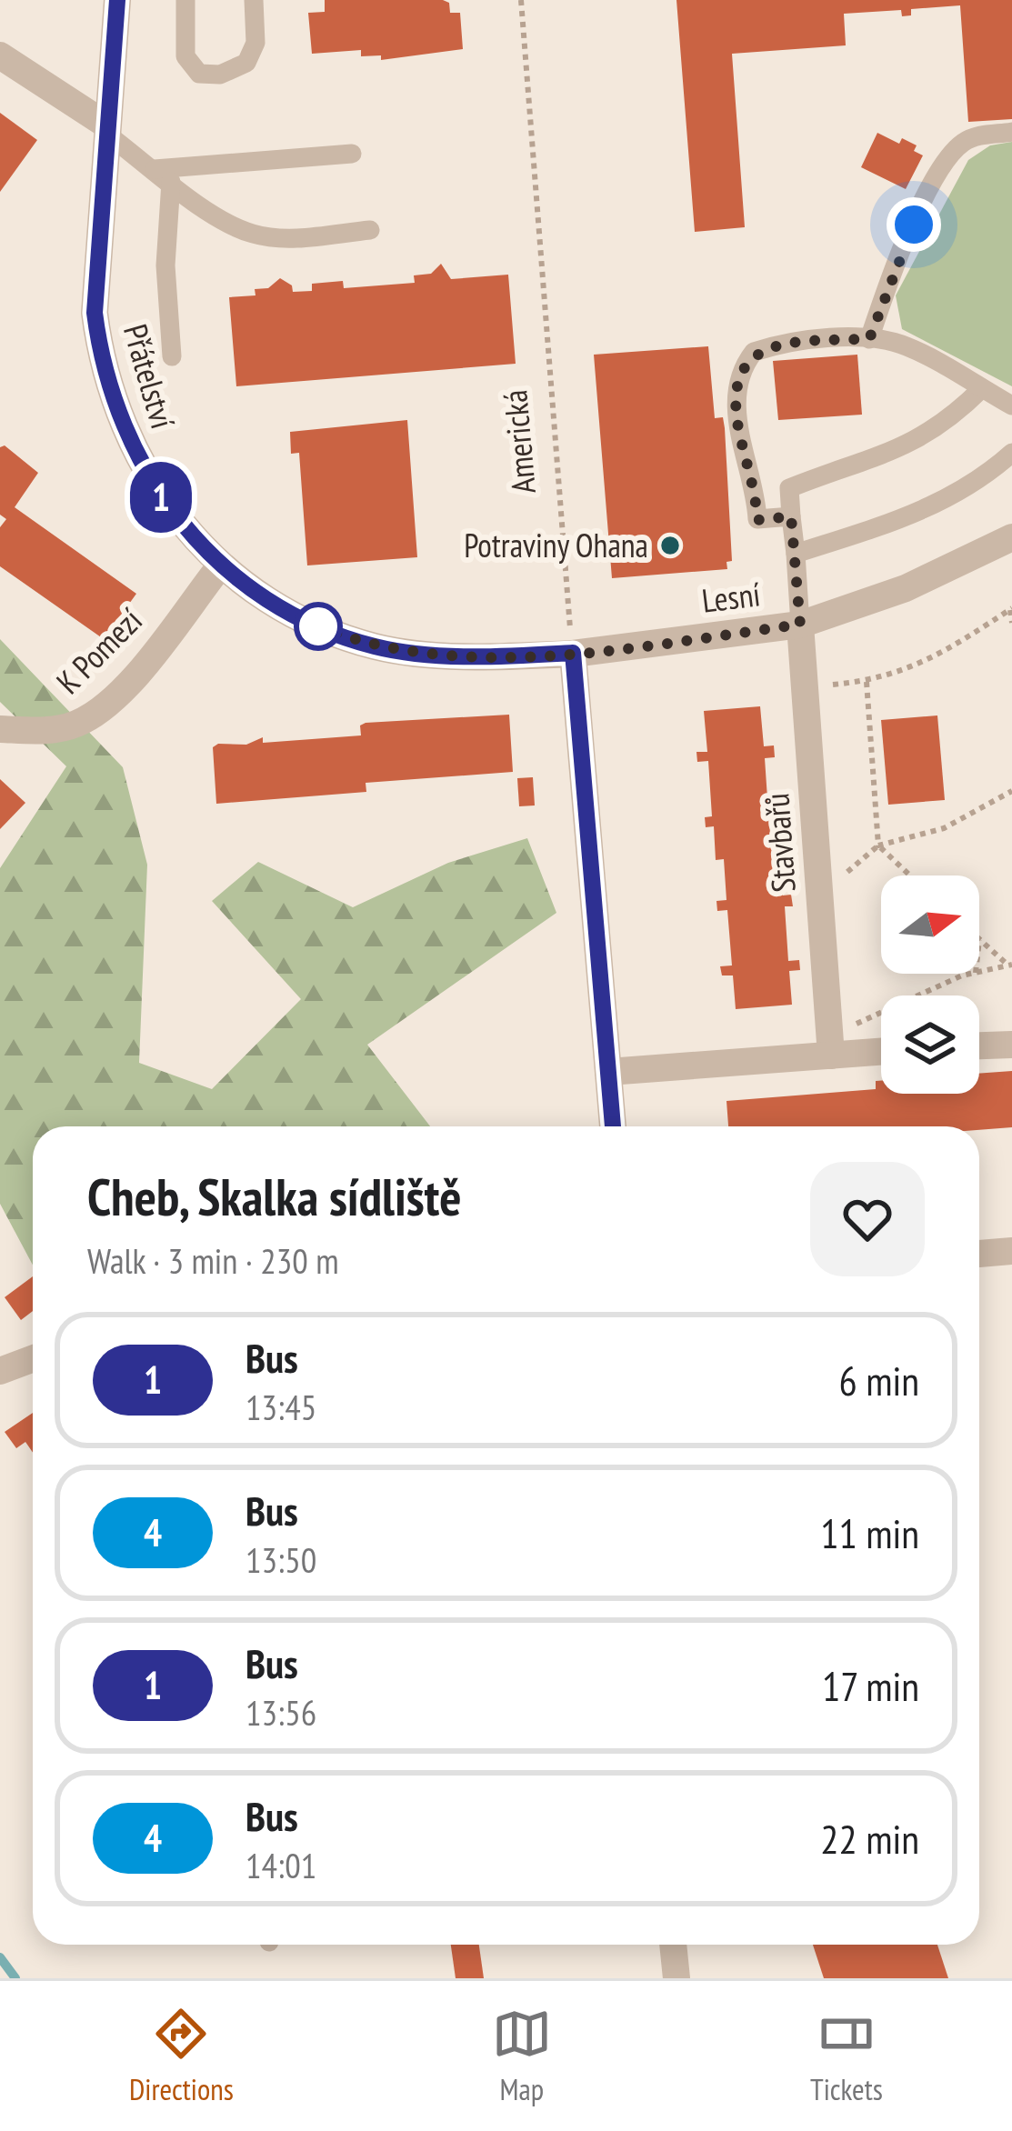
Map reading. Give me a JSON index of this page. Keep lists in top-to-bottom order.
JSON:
{
  "streets": {
    "street": [
      "Přátelství",
      "Lesní",
      "K Pomezí",
      "Stavbařů"
    ],
    "path": ["Americká"]
  },
  "crossings": [
    ["Přátelství", "Americká"],
    ["Přátelství", "Lesní"],
    ["Přátelství", "K Pomezí"],
    ["Americká", "Lesní"],
    ["Lesní", "Stavbařů"]
  ],
  "places": ["Potraviny Ohana"],
  "lines": ["bus line 1"],
  "north": "right",
  "page": {
    "on_map": "1",
    "heading": ["Cheb, Skalka sídliště", "Walk · 3 min · 230 m"],
    "list": [
      {
        "mark": "1",
        "name": "Bus",
        "note": "13:45",
        "value": "6 min"
      },
      {
        "mark": "4",
        "name": "Bus",
        "note": "13:50",
        "value": "11 min"
      },
      {
        "mark": "1",
        "name": "Bus",
        "note": "13:56",
        "value": "17 min"
      },
      {
        "mark": "4",
        "name": "Bus",
        "note": "14:01",
        "value": "22 min"
      }
    ],
    "tabs": ["Directions", "Map", "Tickets"]
  }
}
